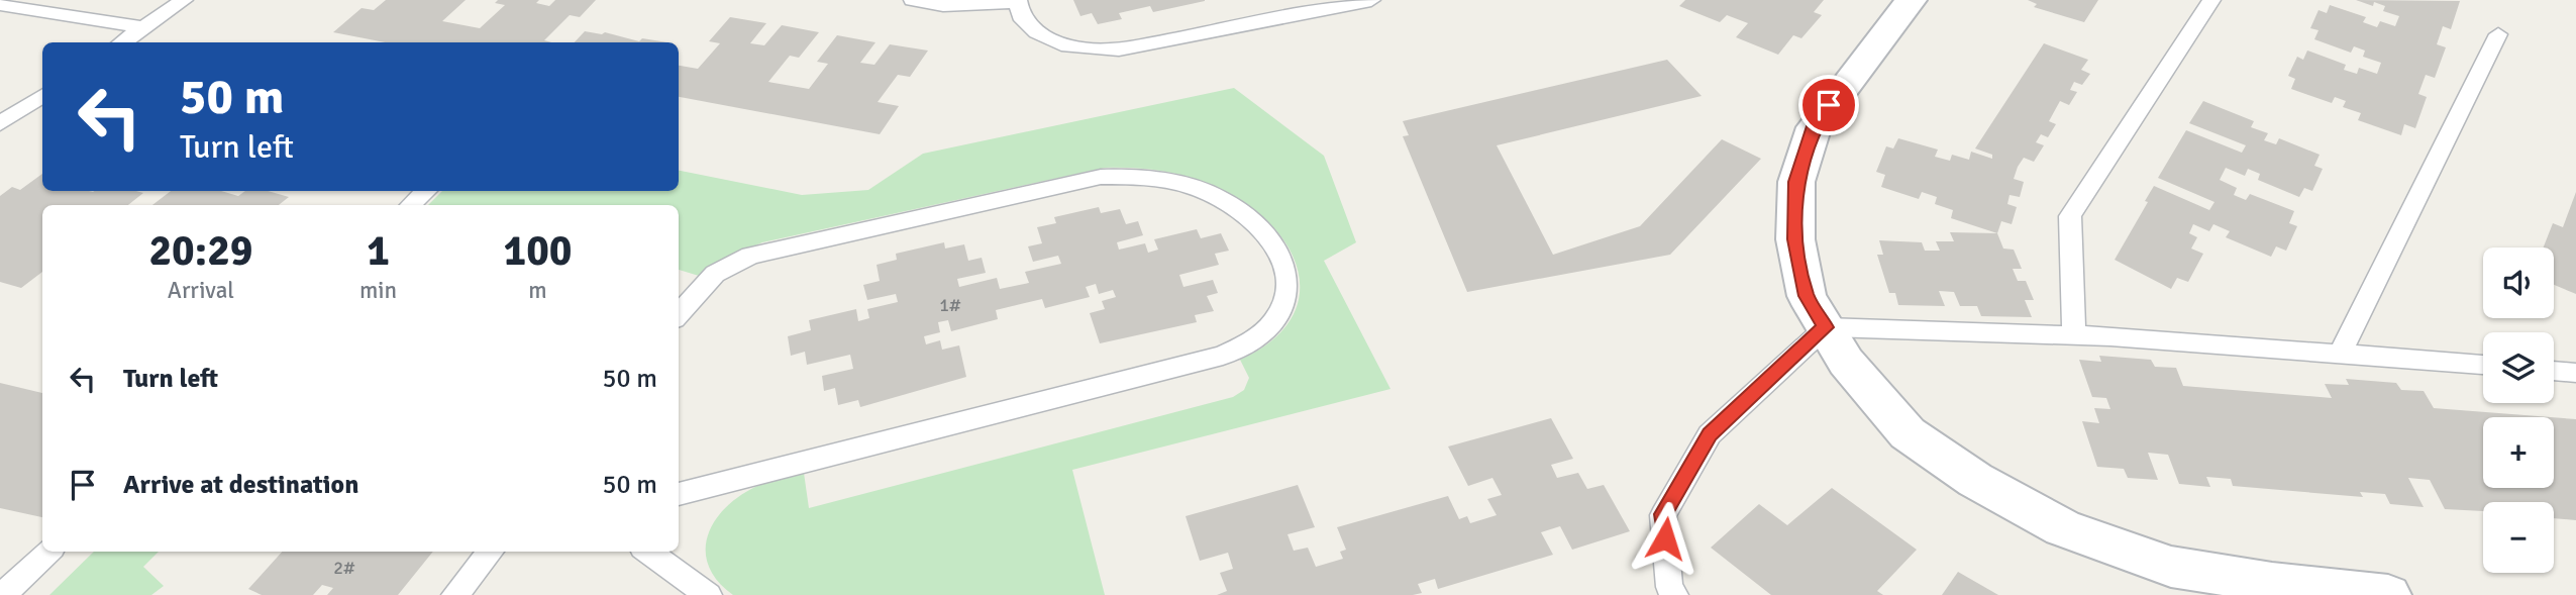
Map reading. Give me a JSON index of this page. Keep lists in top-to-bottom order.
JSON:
{
  "house_numbers": ["1#", "2#"],
  "page": {
    "turn": ["50 m", "Turn left"],
    "eta": [
      "20:29",
      "Arrival",
      "1",
      "min",
      "100",
      "m"
    ],
    "map_buttons": ["+", "−"],
    "list": [
      {
        "name": "Turn left",
        "value": "50 m"
      },
      {
        "name": "Arrive at destination",
        "value": "50 m"
      }
    ]
  }
}
